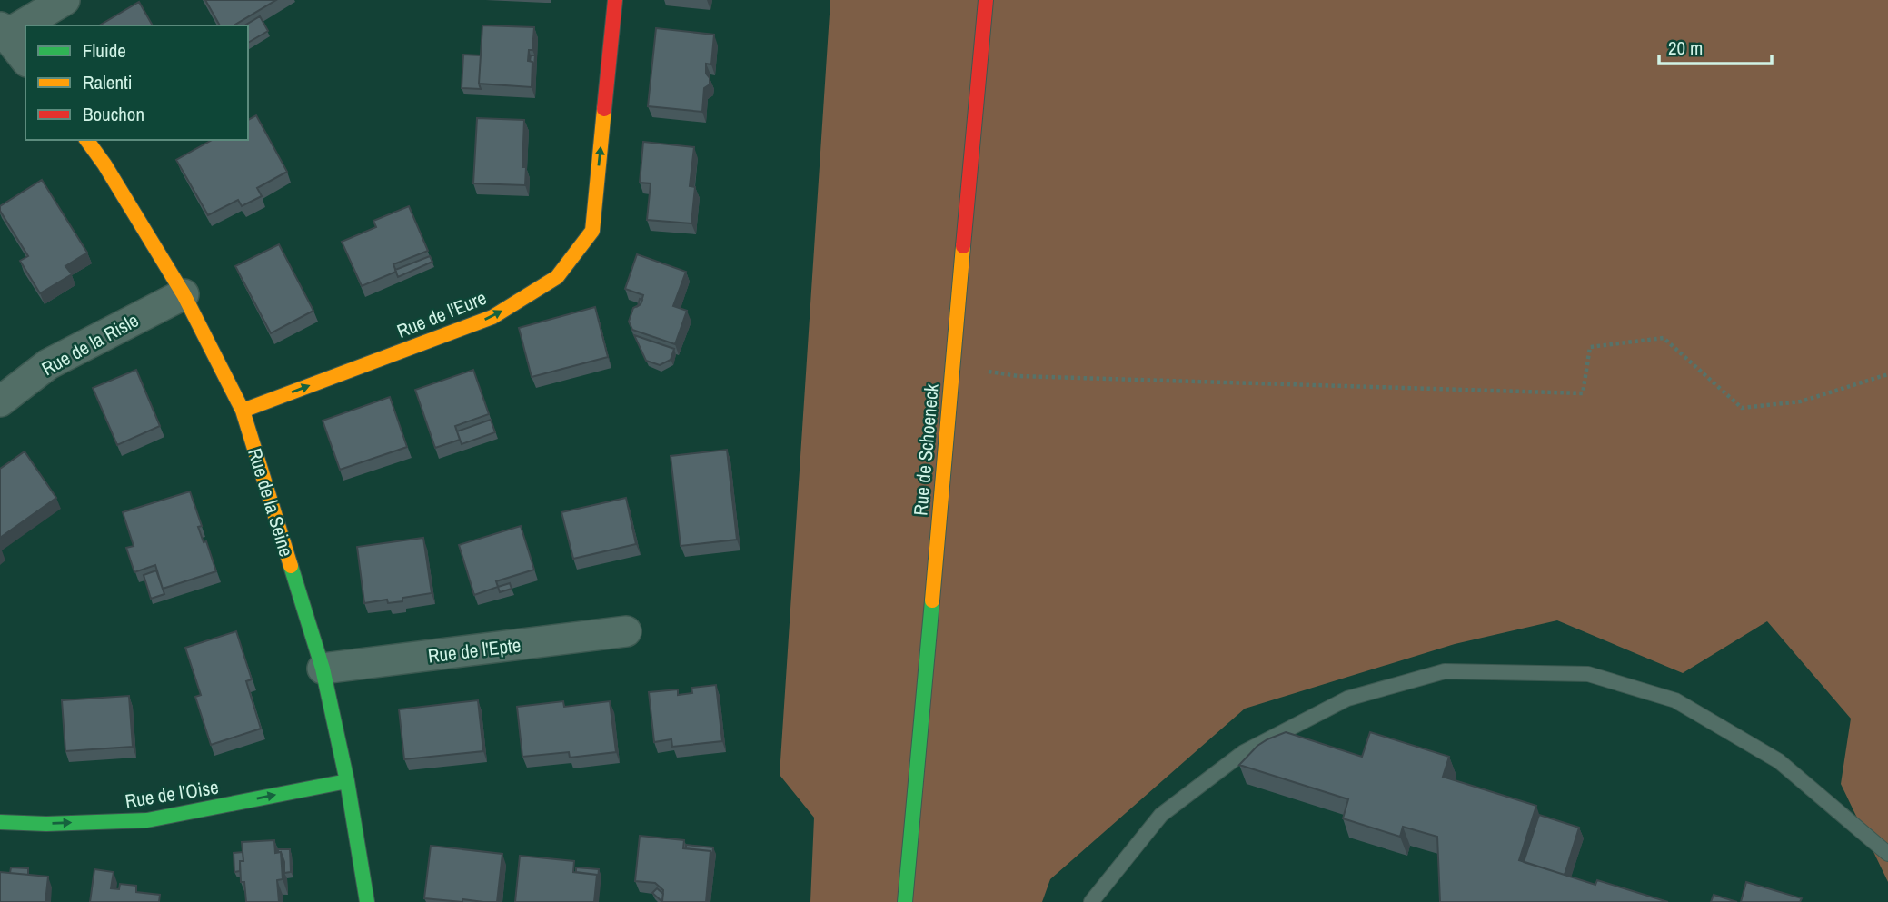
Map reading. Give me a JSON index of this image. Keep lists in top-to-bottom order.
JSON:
{
  "streets": {
    "street": [
      "Rue de l'Eure",
      "Rue de la Risle",
      "Rue de Schoeneck",
      "Rue de la Seine",
      "Rue de l'Epte",
      "Rue de l'Oise"
    ]
  },
  "crossings": [
    ["Rue de l'Eure", "Rue de la Seine"],
    ["Rue de la Risle", "Rue de la Seine"],
    ["Rue de la Seine", "Rue de l'Epte"],
    ["Rue de la Seine", "Rue de l'Oise"]
  ],
  "one_way": ["Rue de l'Eure", "Rue de l'Oise"],
  "legend": ["Fluide", "Ralenti", "Bouchon"],
  "scale_bar": "20 m"
}
